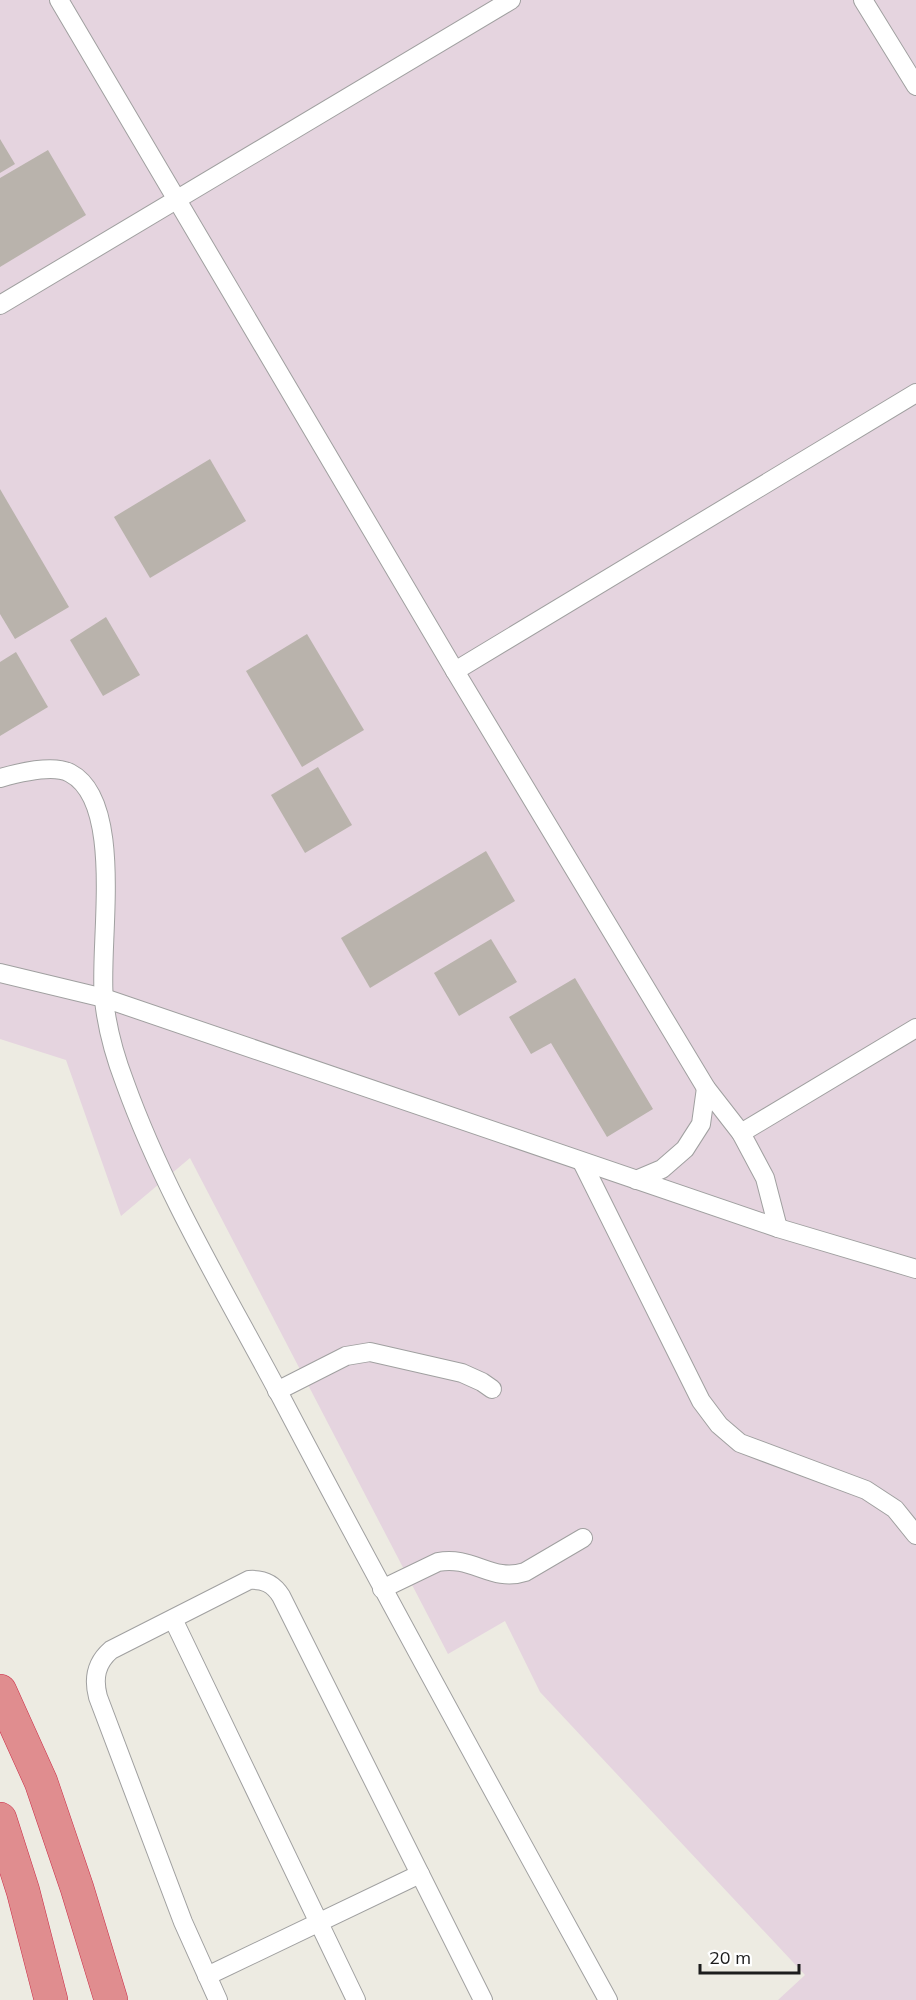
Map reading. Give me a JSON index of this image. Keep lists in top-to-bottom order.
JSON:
{
  "scale_bar": "20 m"
}
